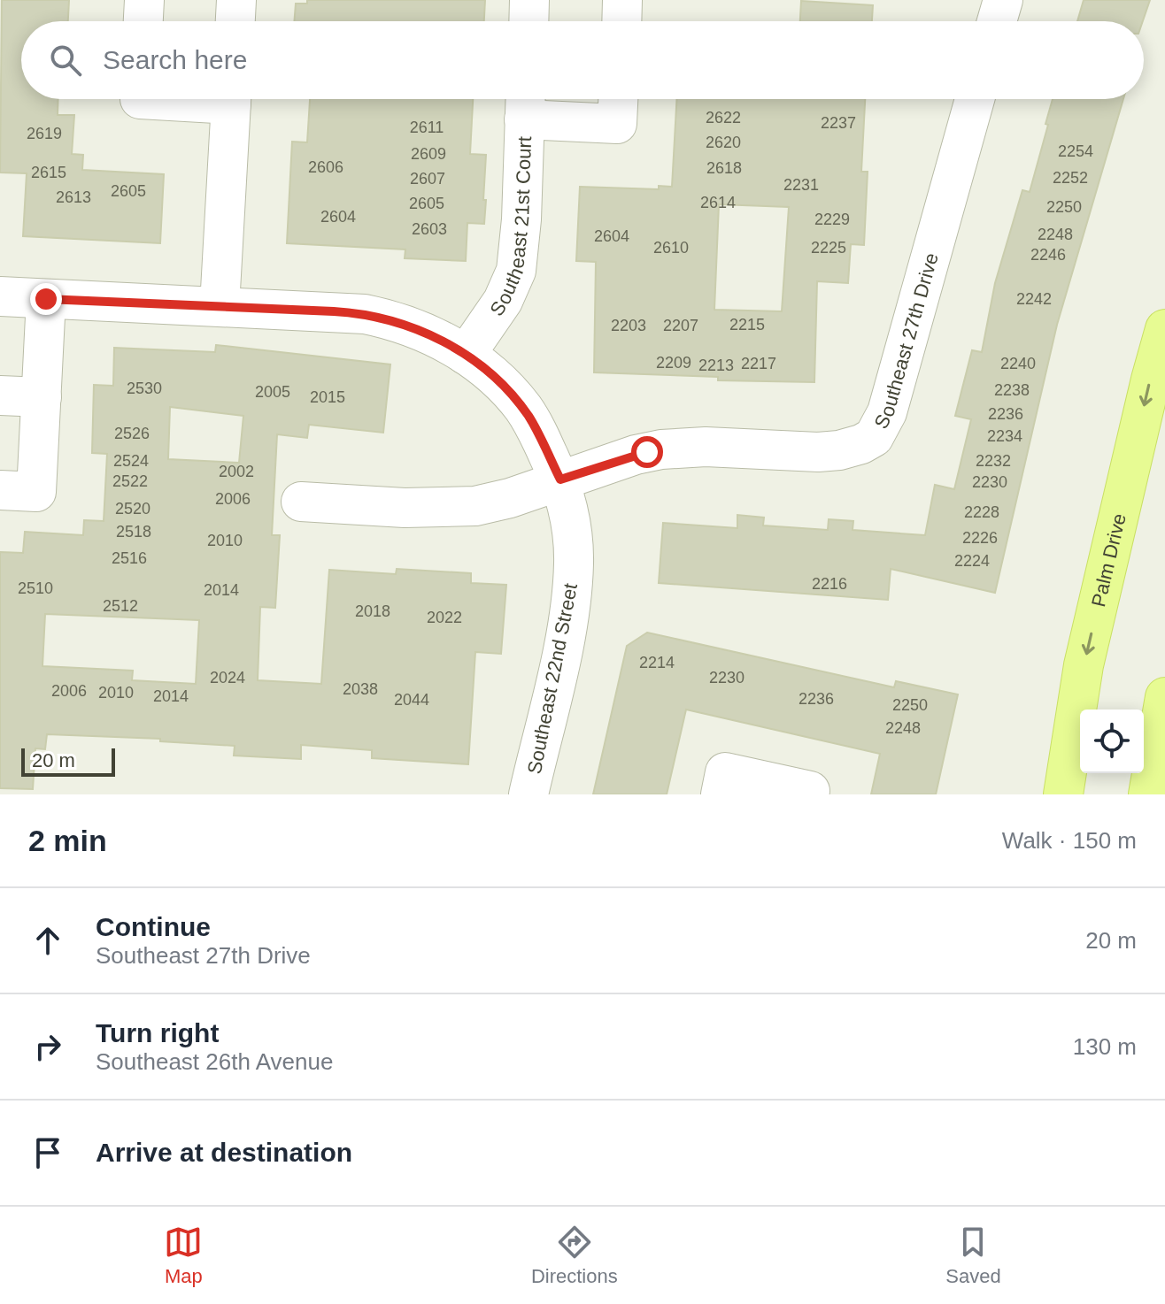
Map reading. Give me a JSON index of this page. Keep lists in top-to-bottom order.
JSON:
{
  "streets": {
    "main road": ["Palm Drive"],
    "street": ["Southeast 21st Court", "Southeast 27th Drive", "Southeast 22nd Street"]
  },
  "crossings": [
    ["Southeast 21st Court", "Southeast 22nd Street"],
    ["Southeast 27th Drive", "Southeast 22nd Street"]
  ],
  "one_way": ["Palm Drive"],
  "house_numbers": [
    "2622",
    "2237",
    "2611",
    "2619",
    "2620",
    "2254",
    "2609",
    "2606",
    "2618",
    "2615",
    "2252",
    "2607",
    "2231",
    "2605",
    "2613",
    "2614",
    "2605",
    "2250",
    "2604",
    "2229",
    "2603",
    "2248",
    "2604",
    "2610",
    "2225",
    "2246",
    "2242",
    "2215",
    "2203",
    "2207",
    "2209",
    "2217",
    "2240",
    "2213",
    "2530",
    "2238",
    "2005",
    "2015",
    "2236",
    "2526",
    "2234",
    "2524",
    "2232",
    "2002",
    "2522",
    "2230",
    "2006",
    "2520",
    "2228",
    "2518",
    "2226",
    "2010",
    "2516",
    "2224",
    "2216",
    "2510",
    "2014",
    "2512",
    "2018",
    "2022",
    "2214",
    "2024",
    "2230",
    "2038",
    "2006",
    "2010",
    "2014",
    "2236",
    "2044",
    "2250",
    "2248"
  ],
  "scale_bar": "20 m",
  "page": {
    "search": "Search here",
    "scale": "20 m",
    "heading": ["2 min", "Walk · 150 m"],
    "list": [
      ["Continue", "Southeast 27th Drive", "20 m"],
      ["Turn right", "Southeast 26th Avenue", "130 m"],
      "Arrive at destination"
    ],
    "nav": ["Map", "Directions", "Saved"]
  }
}
